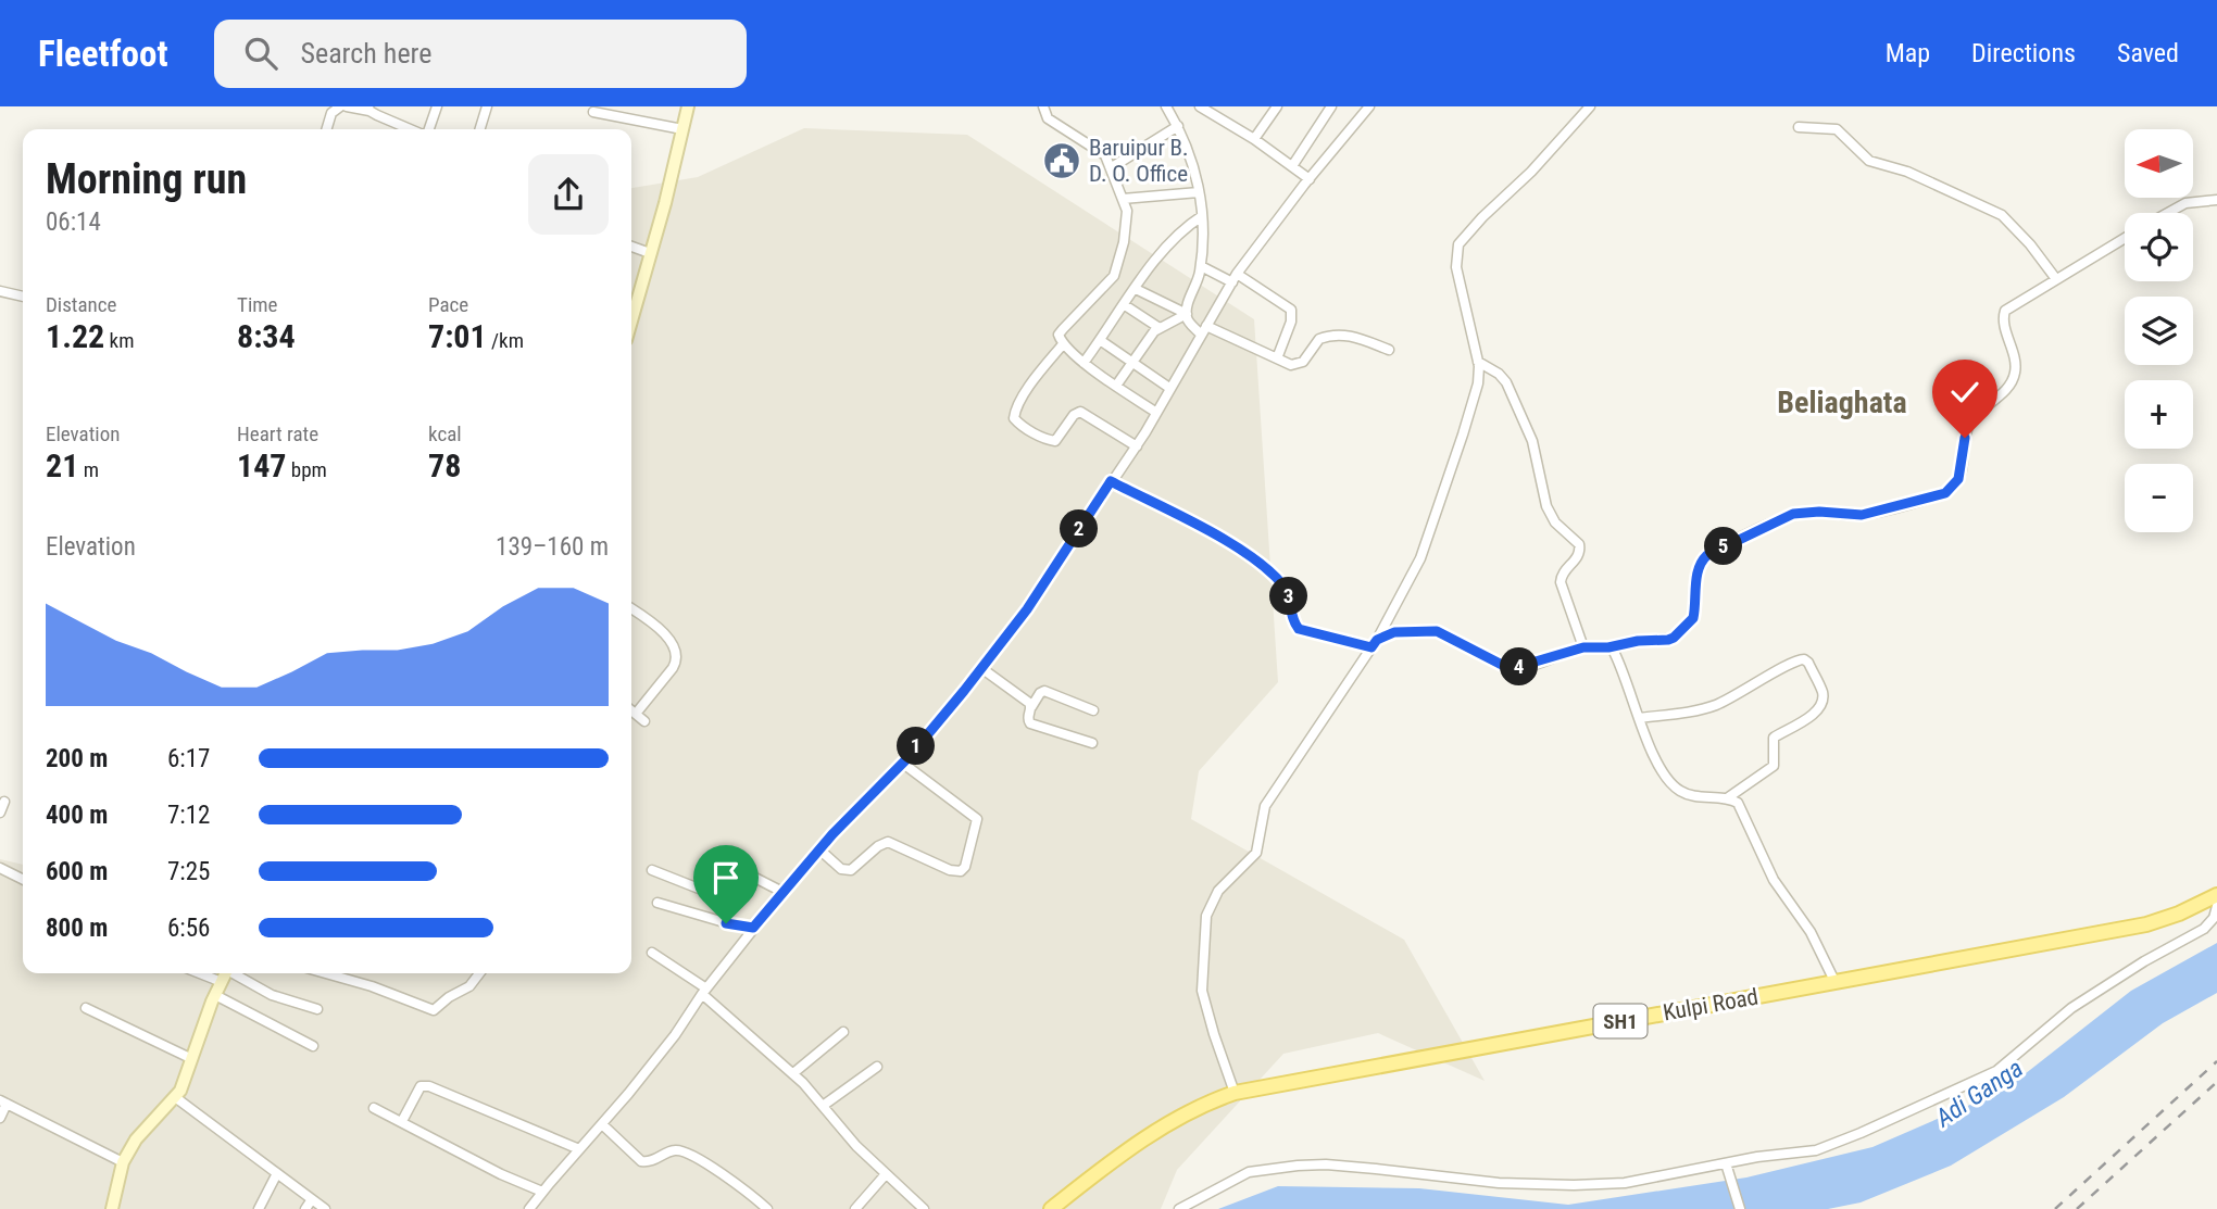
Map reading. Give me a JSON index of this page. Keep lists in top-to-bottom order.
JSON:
{
  "streets": {
    "main road": ["Kulpi Road", "SH1"]
  },
  "districts": ["Beliaghata"],
  "water": ["Adi Ganga"],
  "places": {
    "public building": ["Baruipur B. D. O. Office"]
  },
  "north": "left",
  "page": {
    "header": "Fleetfoot",
    "search": "Search here",
    "nav": ["Map", "Directions", "Saved"],
    "map_buttons": ["+", "−"],
    "heading": ["Morning run", "06:14"],
    "stats": [
      ["Distance", "1.22 km"],
      ["Time", "8:34"],
      ["Pace", "7:01 /km"],
      ["Elevation", "21 m"],
      ["Heart rate", "147 bpm"],
      ["kcal", "78"]
    ],
    "pins": [
      "2",
      "5",
      "3",
      "4",
      "1"
    ],
    "chart": ["Elevation", "139–160 m"],
    "list": [
      {
        "name": "200 m",
        "note": "6:17"
      },
      {
        "name": "400 m",
        "note": "7:12"
      },
      {
        "name": "600 m",
        "note": "7:25"
      },
      {
        "name": "800 m",
        "note": "6:56"
      }
    ]
  }
}
